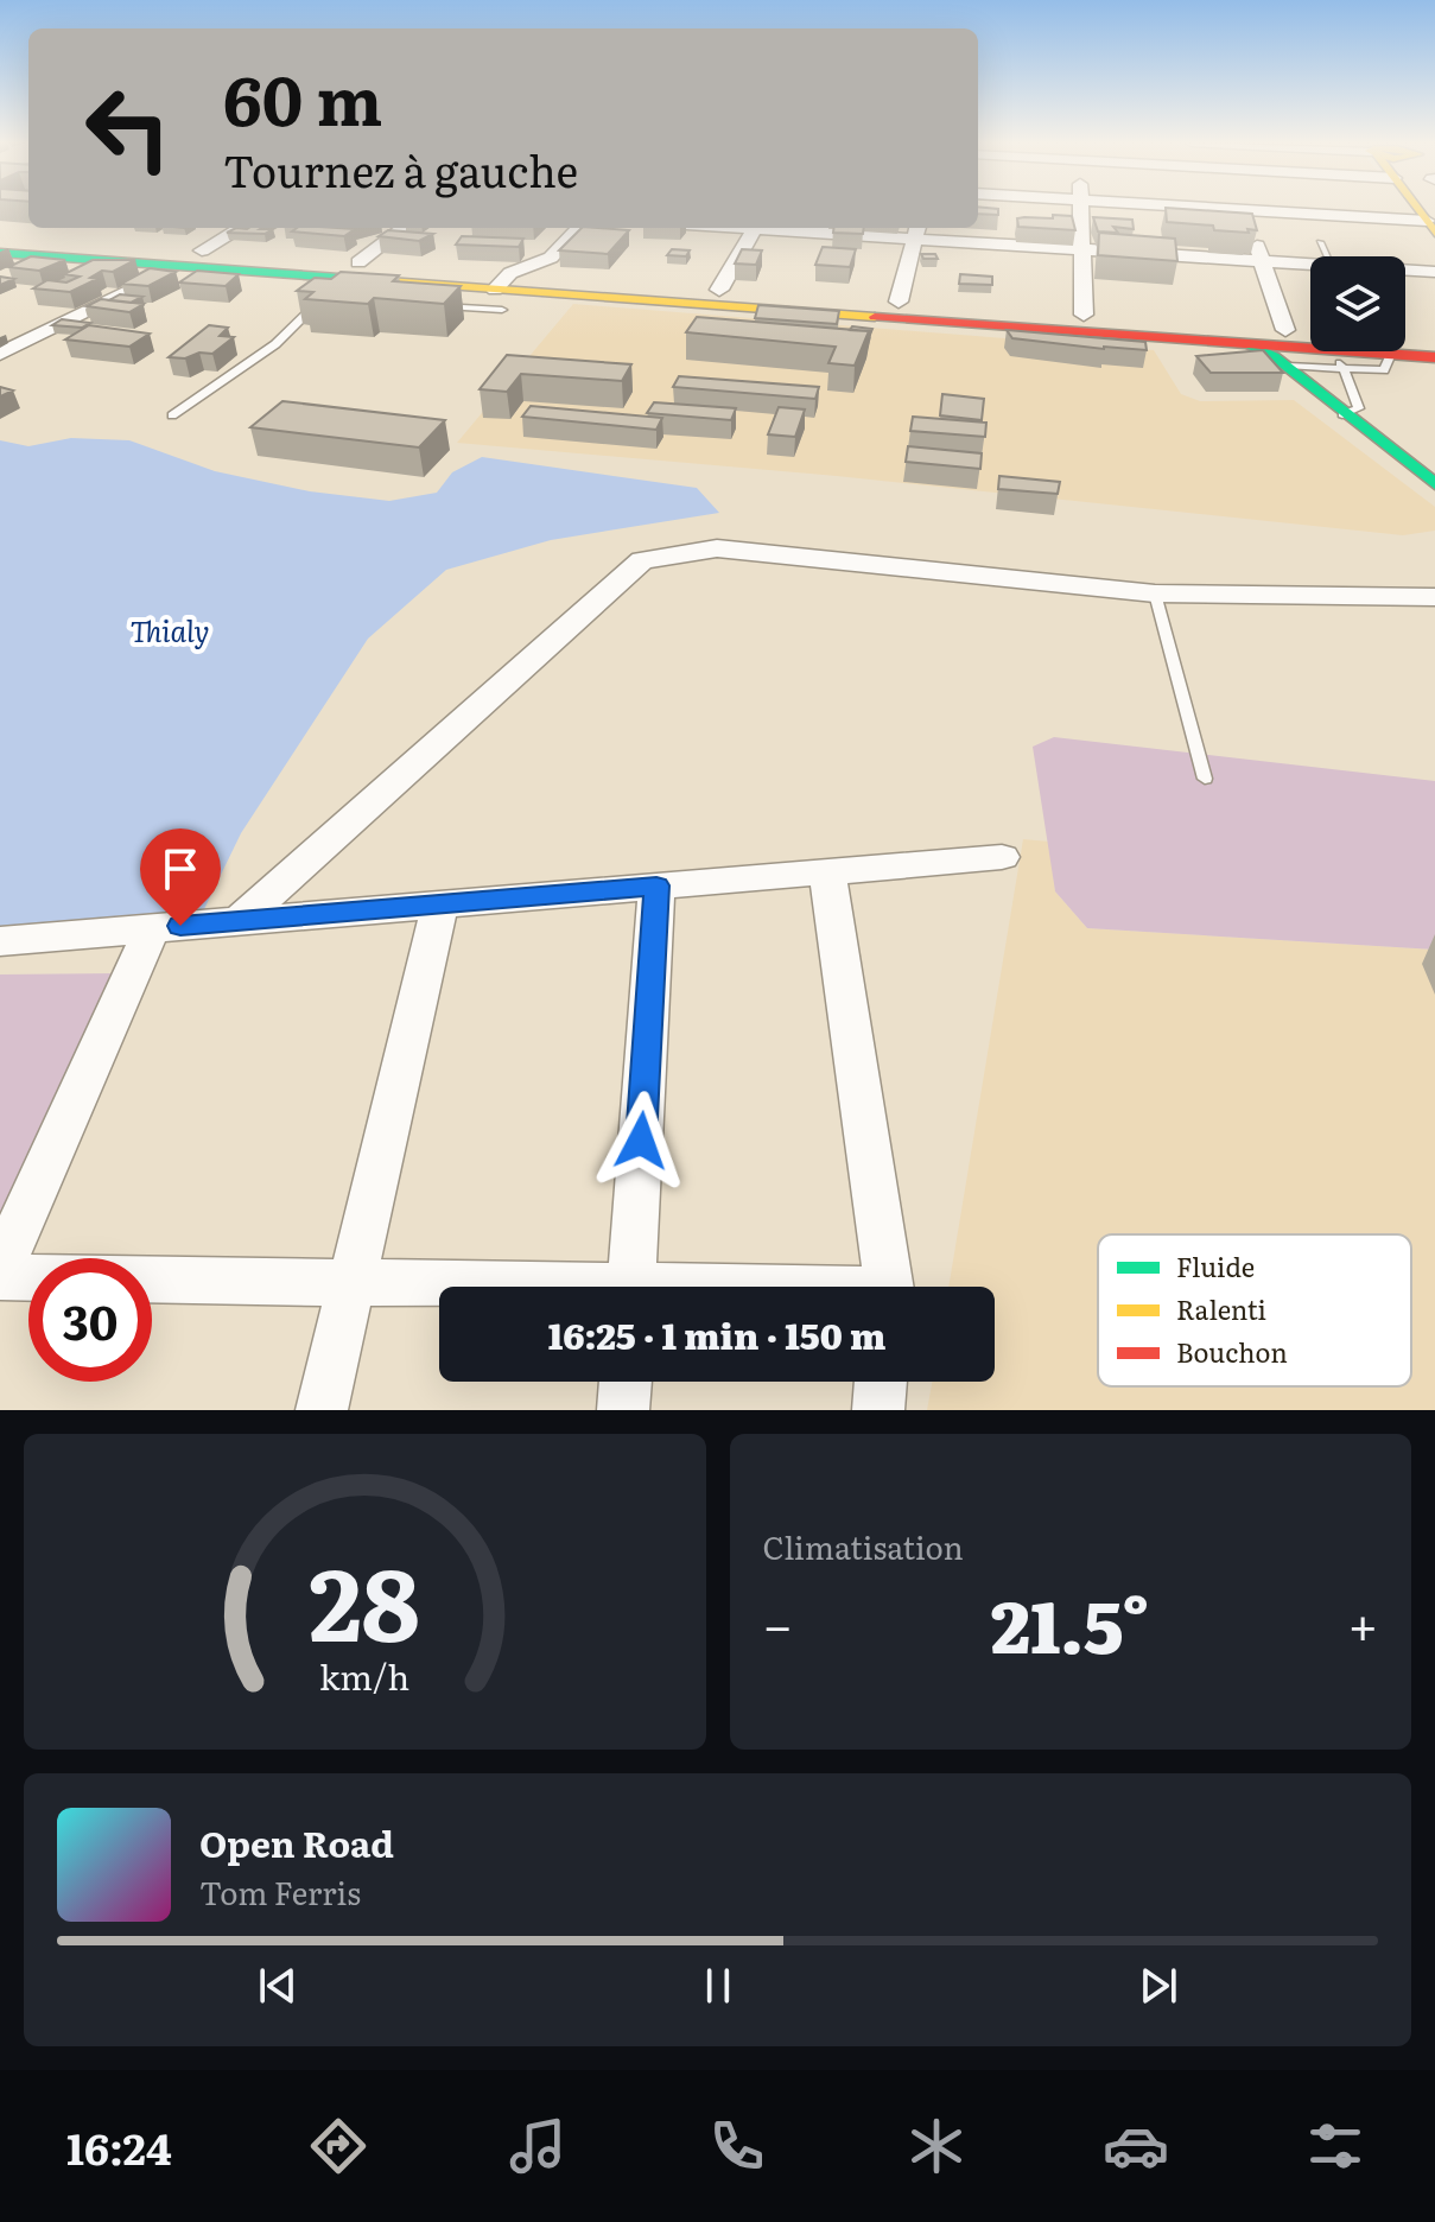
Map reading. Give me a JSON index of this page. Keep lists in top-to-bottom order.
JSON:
{
  "water": ["Thialy"],
  "legend": ["Fluide", "Ralenti", "Bouchon"],
  "page": {
    "turn": ["60 m", "Tournez à gauche"],
    "limit": "30",
    "trip": "16:25 · 1 min · 150 m",
    "tile": "Climatisation",
    "heat": ["−", "21.5°", "+"],
    "song": ["Open Road", "Tom Ferris"],
    "tabs": "16:24",
    "gauge": ["28", "km/h"]
  }
}
